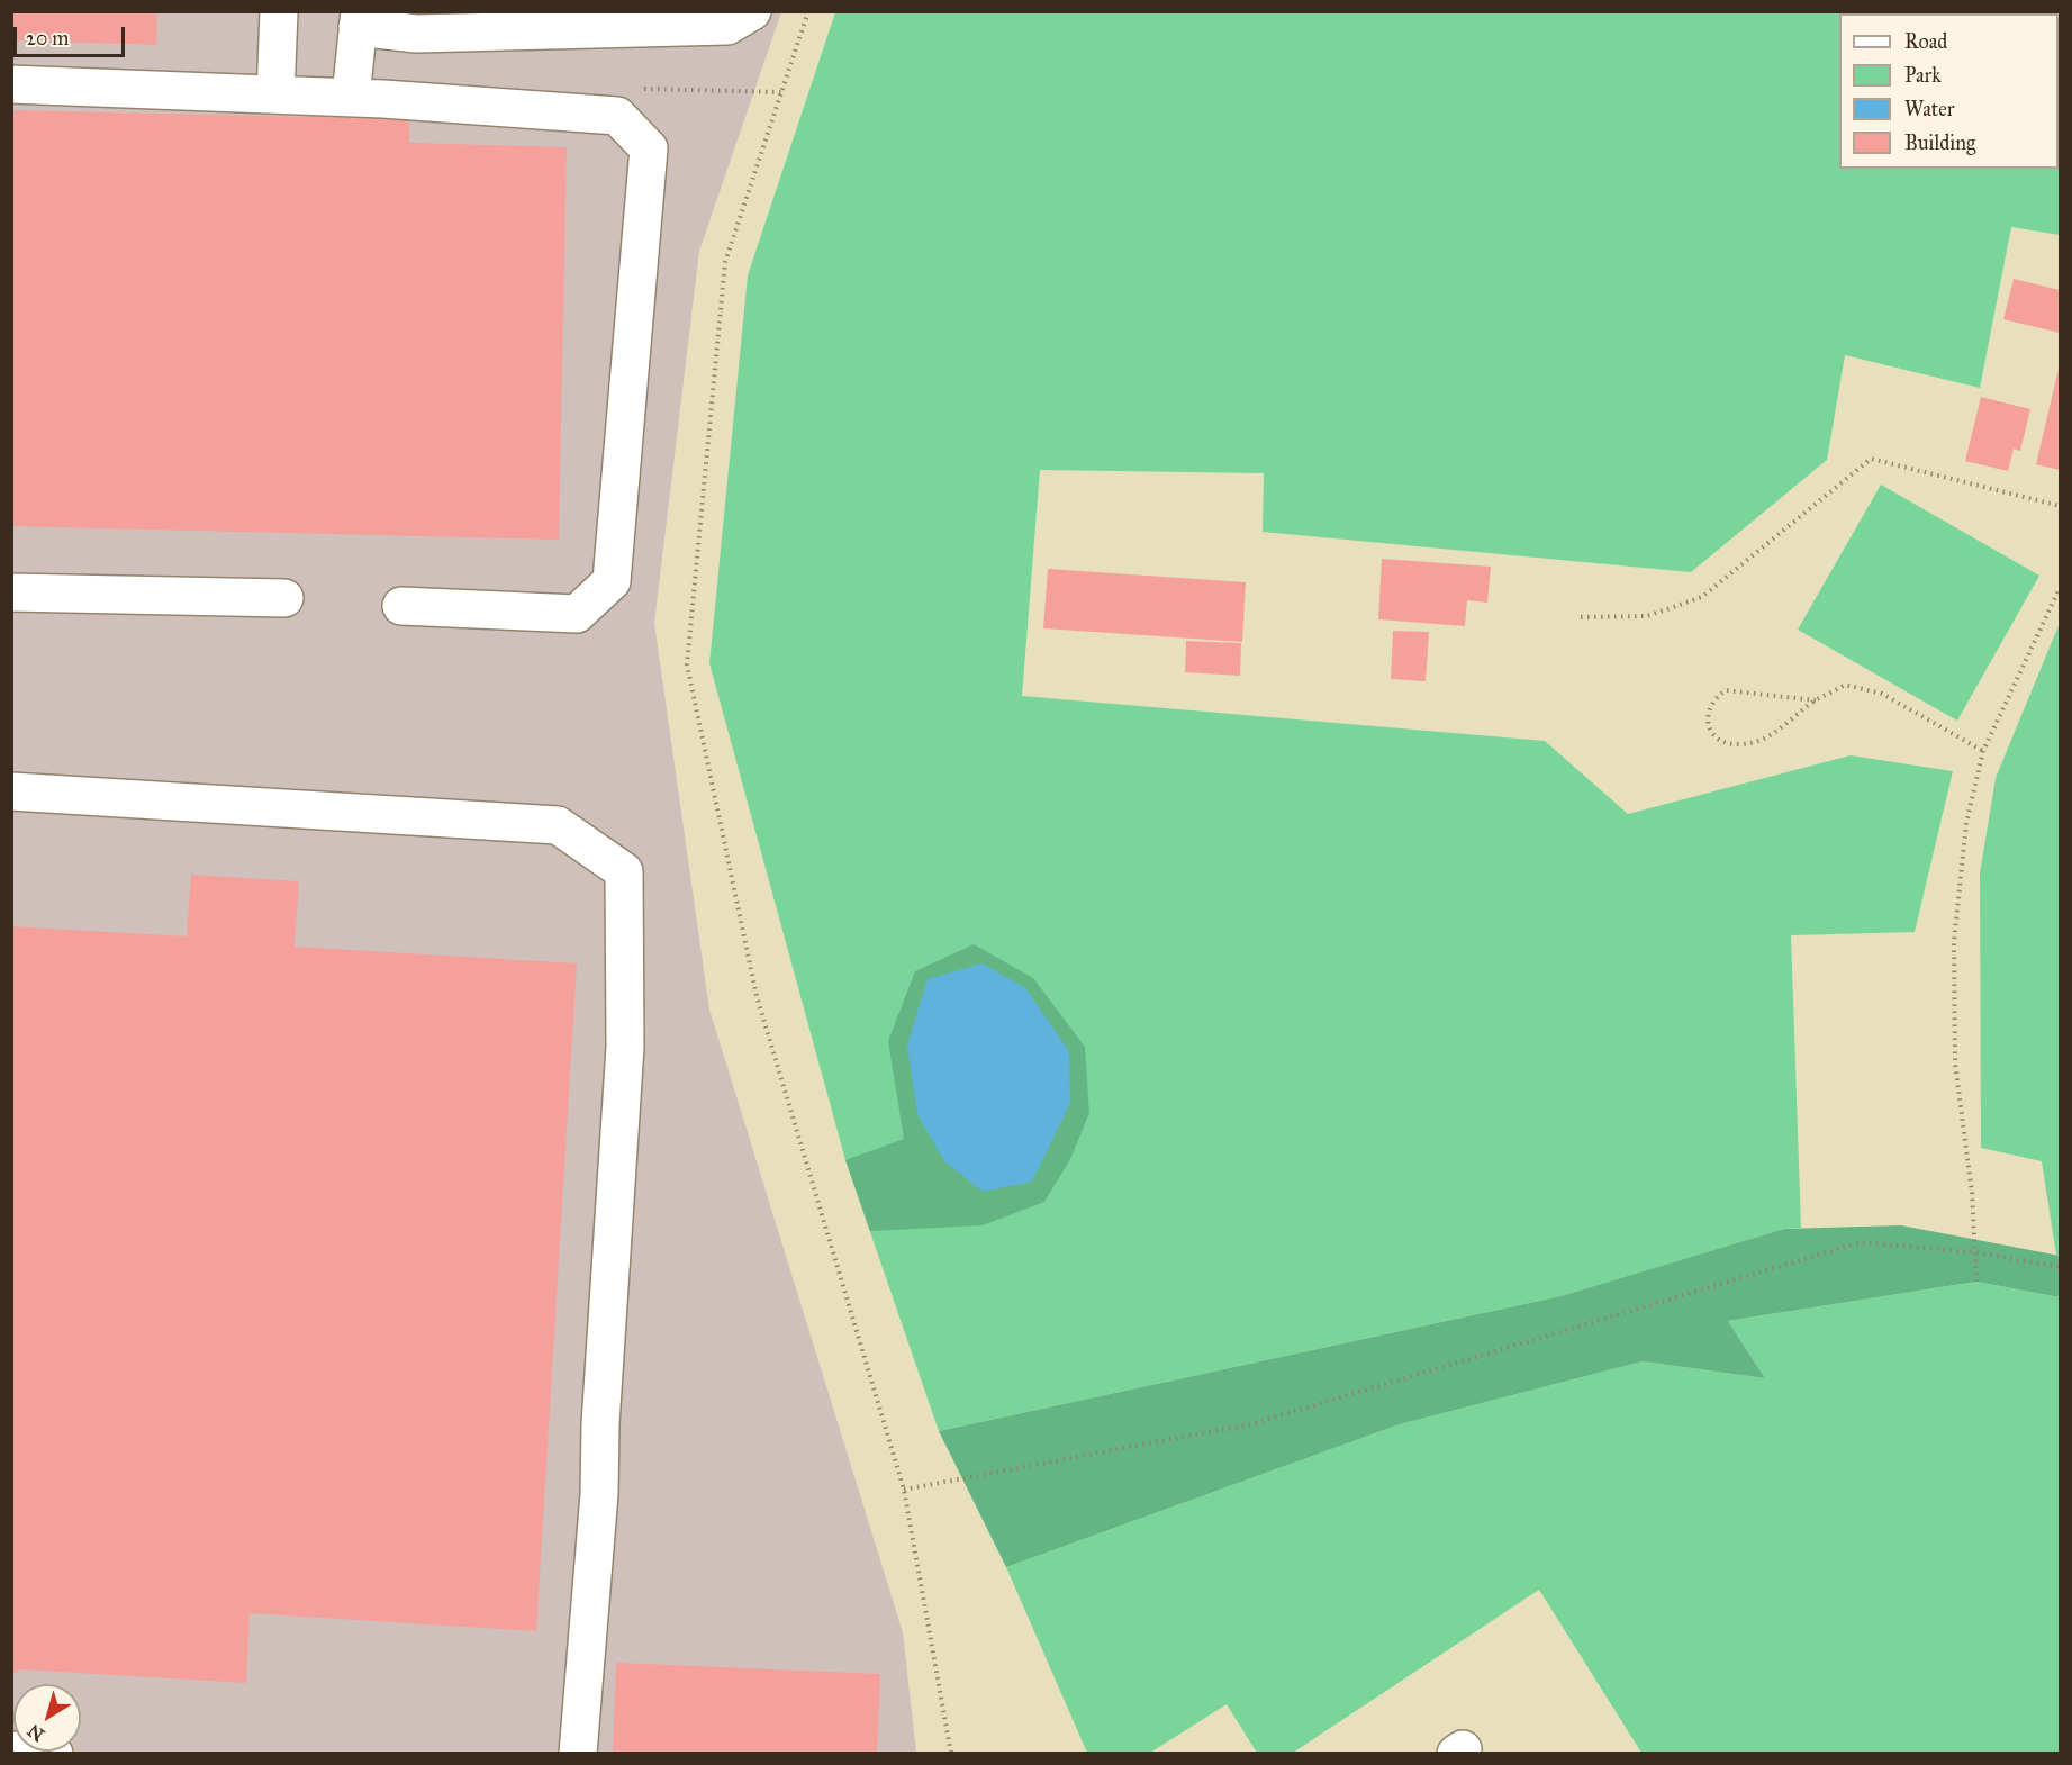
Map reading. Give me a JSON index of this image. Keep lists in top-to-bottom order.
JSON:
{
  "legend": [
    "Road",
    "Park",
    "Water",
    "Building"
  ],
  "scale_bar": "20 m",
  "north": "bottom left"
}
